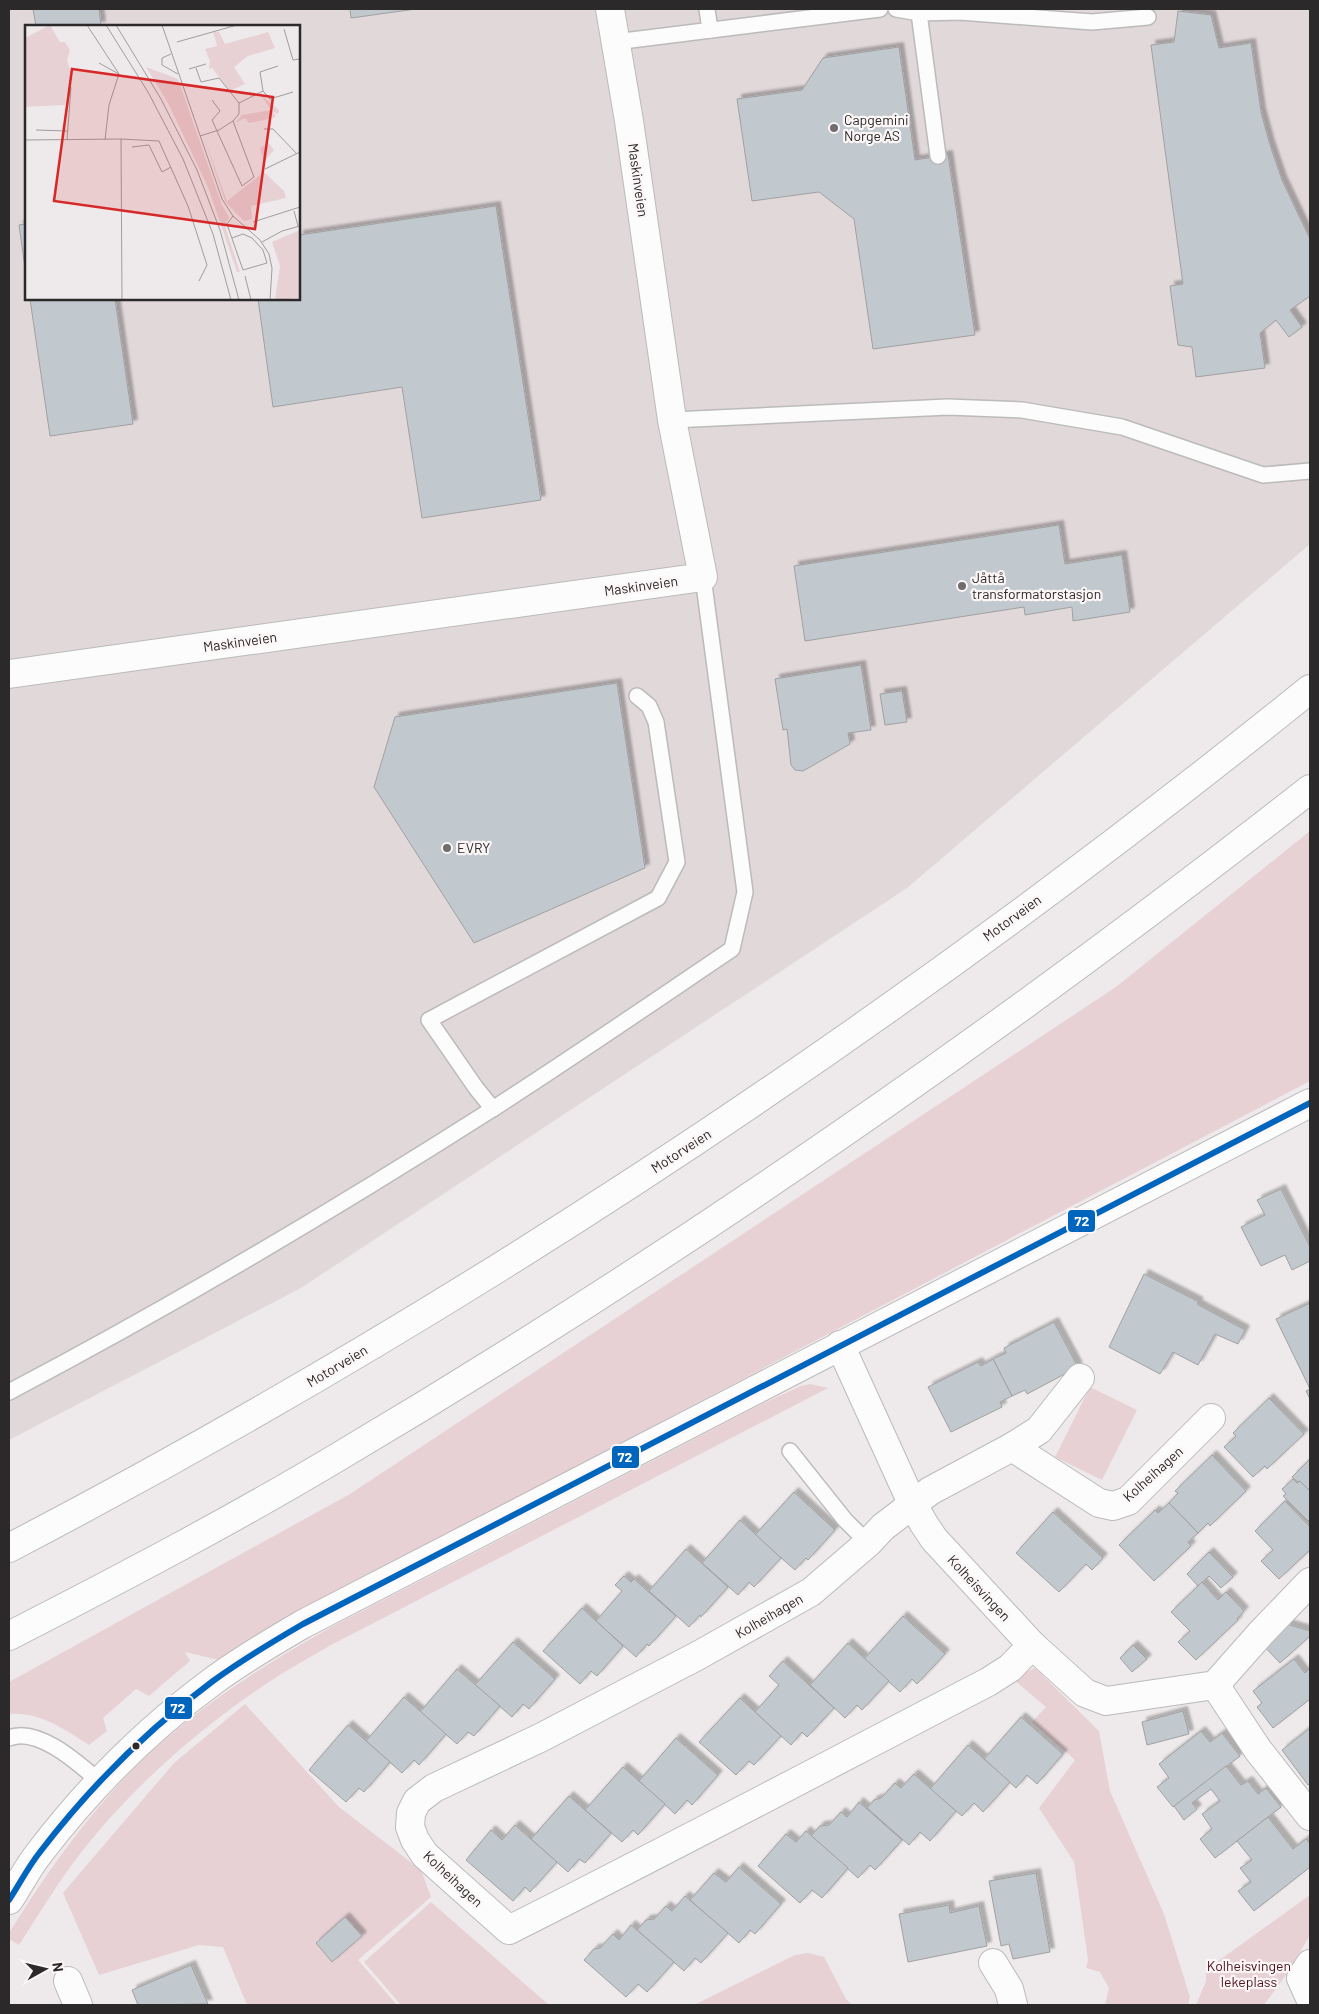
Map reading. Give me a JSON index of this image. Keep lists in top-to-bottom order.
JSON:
{
  "streets": {
    "main road": [
      "Maskinveien",
      "Motorveien",
      "Kolheihagen",
      "Kolheisvingen"
    ]
  },
  "crossings": [
    ["Kolheihagen", "Kolheisvingen"]
  ],
  "parks": ["Kolheisvingen lekeplass"],
  "places": ["Capgemini Norge AS", "Jåttå transformatorstasjon", "EVRY"],
  "lines": ["transit line 72"],
  "north": "right"
}
